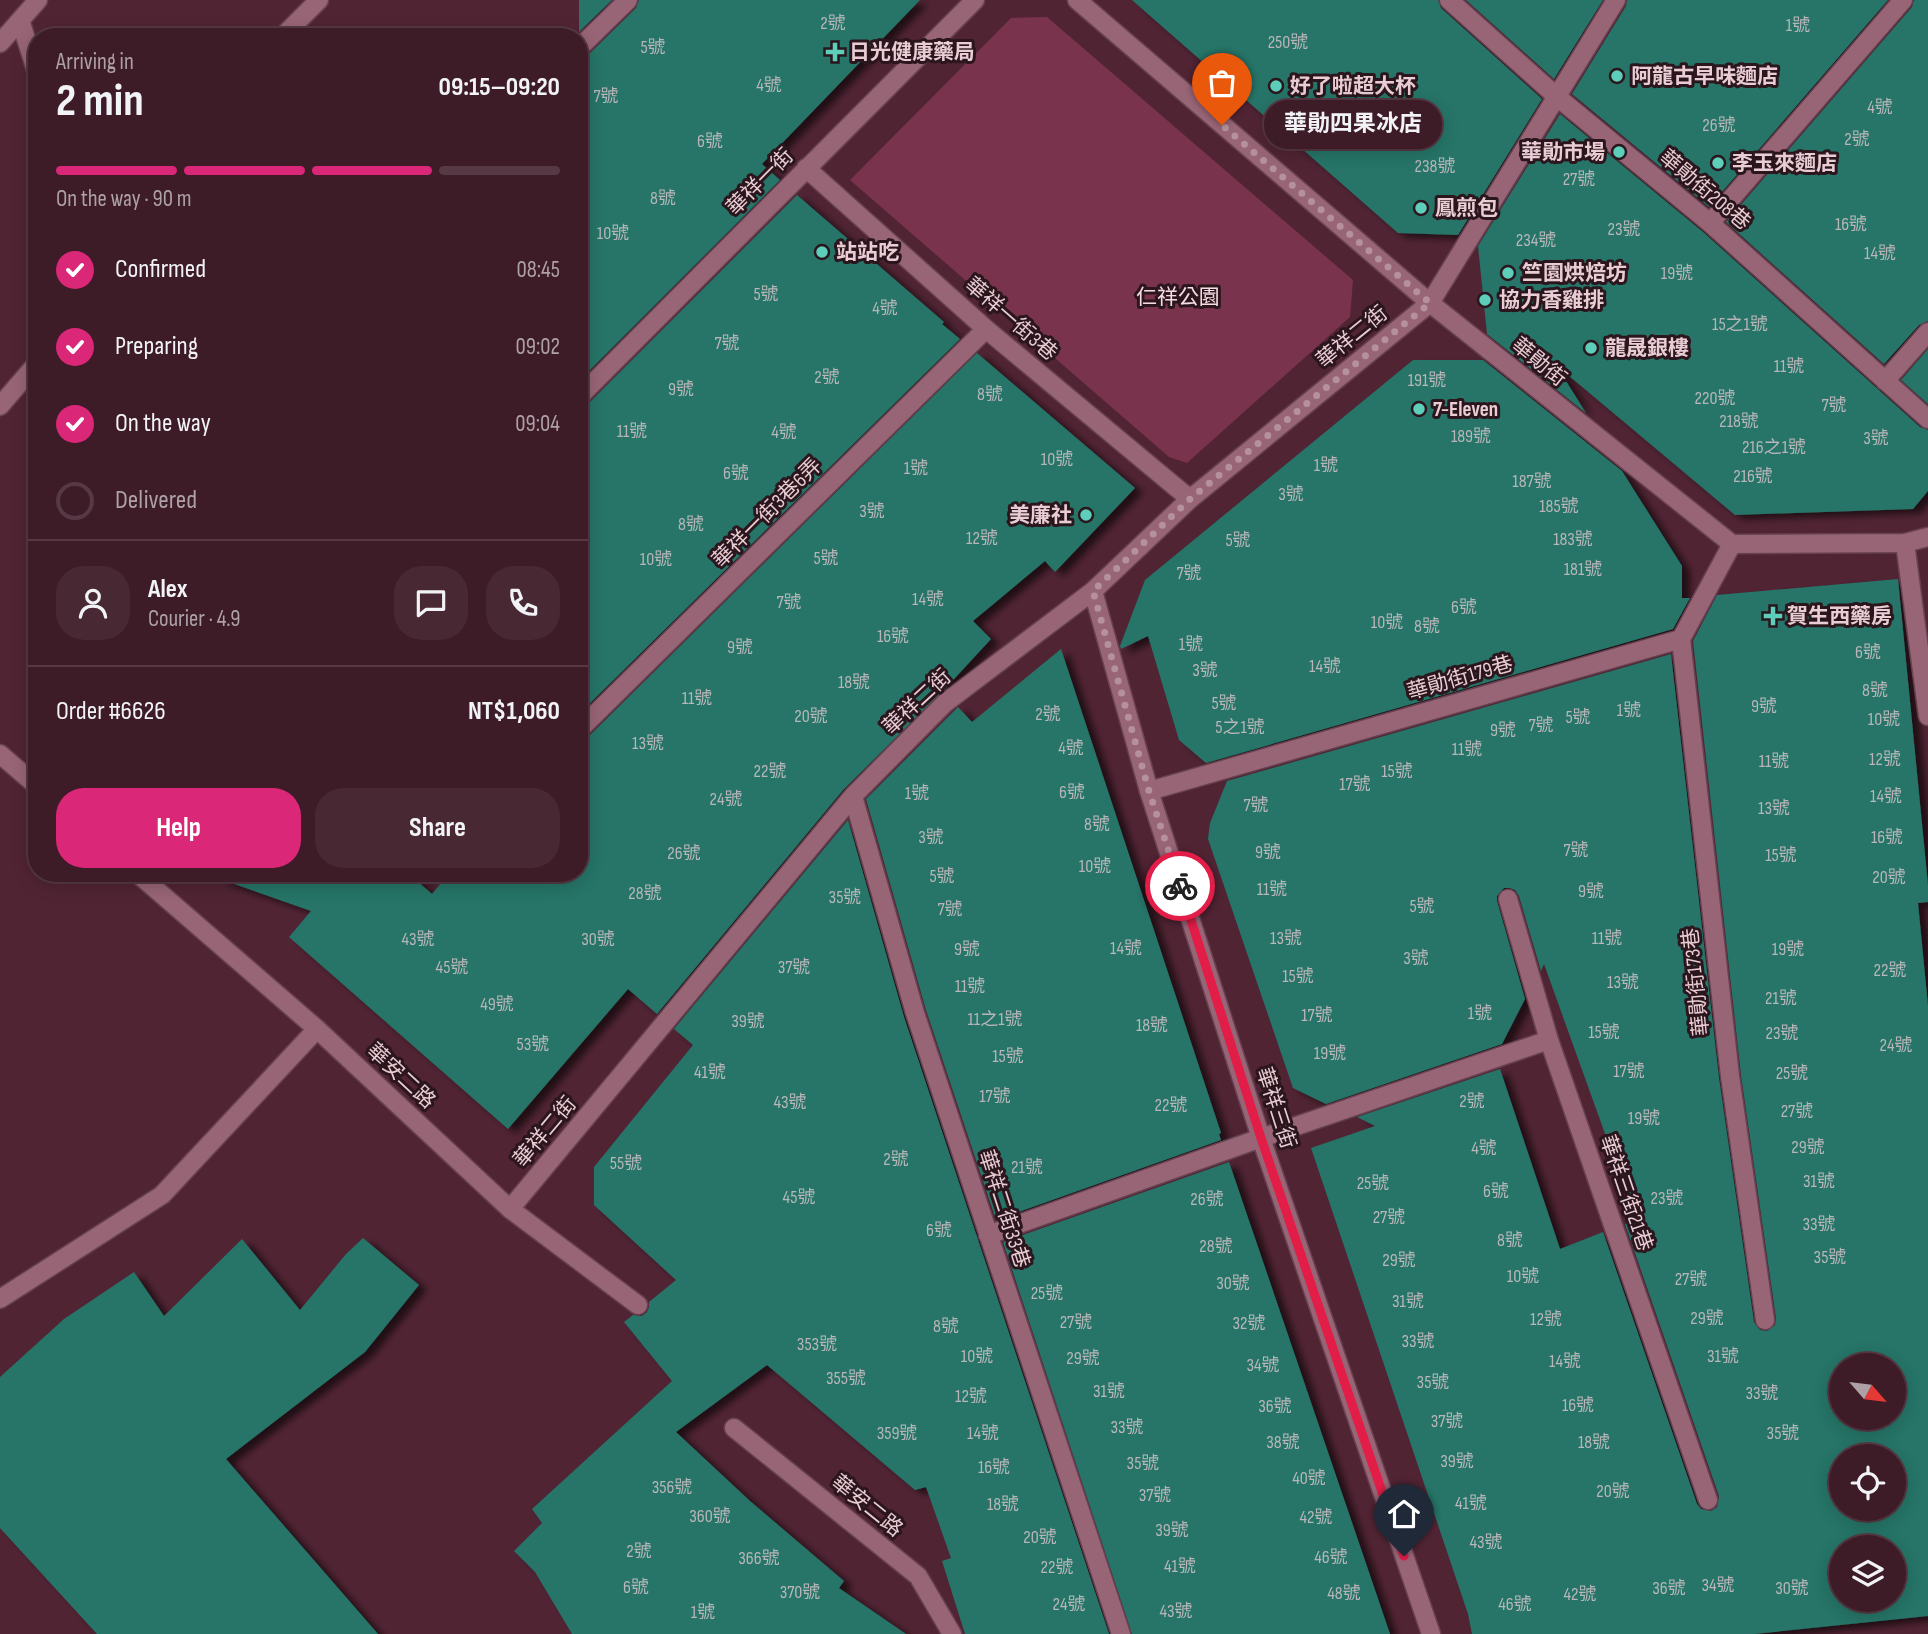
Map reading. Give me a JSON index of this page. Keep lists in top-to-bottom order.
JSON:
{
  "streets": {
    "street": [
      "華祥一街",
      "華勛街208巷",
      "華祥一街3巷",
      "華祥二街",
      "華勛街",
      "華祥一街3巷6弄",
      "華勛街179巷",
      "華勛街173巷",
      "華安二路",
      "華祥三街",
      "華祥三街21巷",
      "華祥二街33巷"
    ]
  },
  "crossings": [
    ["華祥一街", "華祥一街3巷"],
    ["華勛街208巷", "華祥二街"],
    ["華祥一街3巷", "華祥二街"],
    ["華祥一街3巷", "華祥一街3巷6弄"],
    ["華祥二街", "華勛街"],
    ["華祥二街", "華安二路"],
    ["華祥二街", "華祥三街"],
    ["華祥二街", "華祥二街33巷"],
    ["華勛街179巷", "華勛街173巷"],
    ["華勛街179巷", "華祥三街"]
  ],
  "parks": ["仁祥公園"],
  "places": {
    "health": ["日光健康藥局", "賀生西藥房"],
    "other": [
      "阿龍古早味麵店",
      "好了啦超大杯",
      "華勛四果冰店",
      "華勛市場",
      "李玉來麵店",
      "鳳煎包",
      "站站吃",
      "竺園烘焙坊",
      "協力香雞排",
      "龍晟銀樓",
      "7-Eleven",
      "美廉社"
    ]
  },
  "house_numbers": [
    "2號",
    "1號",
    "250號",
    "5號",
    "4號",
    "7號",
    "4號",
    "26號",
    "2號",
    "6號",
    "238號",
    "27號",
    "8號",
    "16號",
    "23號",
    "10號",
    "234號",
    "14號",
    "19號",
    "5號",
    "4號",
    "15之1號",
    "7號",
    "11號",
    "2號",
    "191號",
    "9號",
    "8號",
    "220號",
    "7號",
    "218號",
    "11號",
    "4號",
    "189號",
    "3號",
    "216之1號",
    "10號",
    "1號",
    "1號",
    "6號",
    "216號",
    "187號",
    "3號",
    "185號",
    "3號",
    "8號",
    "12號",
    "183號",
    "5號",
    "5號",
    "10號",
    "181號",
    "7號",
    "14號",
    "7號",
    "6號",
    "10號",
    "8號",
    "16號",
    "1號",
    "9號",
    "6號",
    "14號",
    "3號",
    "18號",
    "8號",
    "11號",
    "5號",
    "9號",
    "1號",
    "2號",
    "20號",
    "5號",
    "10號",
    "7號",
    "5之1號",
    "9號",
    "13號",
    "4號",
    "11號",
    "12號",
    "11號",
    "22號",
    "15號",
    "17號",
    "6號",
    "1號",
    "14號",
    "24號",
    "7號",
    "13號",
    "8號",
    "3號",
    "16號",
    "7號",
    "9號",
    "26號",
    "15號",
    "10號",
    "5號",
    "20號",
    "11號",
    "9號",
    "28號",
    "35號",
    "5號",
    "7號",
    "13號",
    "11號",
    "43號",
    "30號",
    "14號",
    "9號",
    "19號",
    "3號",
    "45號",
    "37號",
    "22號",
    "15號",
    "13號",
    "11號",
    "21號",
    "49號",
    "1號",
    "17號",
    "11之1號",
    "39號",
    "18號",
    "15號",
    "23號",
    "53號",
    "24號",
    "19號",
    "15號",
    "17號",
    "41號",
    "25號",
    "17號",
    "2號",
    "43號",
    "22號",
    "27號",
    "19號",
    "29號",
    "4號",
    "2號",
    "55號",
    "21號",
    "31號",
    "25號",
    "6號",
    "45號",
    "23號",
    "26號",
    "27號",
    "33號",
    "6號",
    "8號",
    "28號",
    "35號",
    "29號",
    "10號",
    "27號",
    "30號",
    "25號",
    "31號",
    "29號",
    "12號",
    "27號",
    "32號",
    "8號",
    "33號",
    "353號",
    "10號",
    "31號",
    "29號",
    "14號",
    "34號",
    "355號",
    "35號",
    "31號",
    "33號",
    "12號",
    "16號",
    "36號",
    "37號",
    "33號",
    "359號",
    "14號",
    "35號",
    "38號",
    "18號",
    "39號",
    "35號",
    "16號",
    "40號",
    "356號",
    "20號",
    "37號",
    "41號",
    "18號",
    "360號",
    "42號",
    "39號",
    "20號",
    "43號",
    "2號",
    "46號",
    "366號",
    "41號",
    "22號",
    "34號",
    "6號",
    "36號",
    "30號",
    "370號",
    "48號",
    "42號",
    "24號",
    "46號",
    "43號",
    "1號"
  ],
  "north": "bottom right",
  "page": {
    "heading": ["2 min", "Arriving in", "09:15–09:20"],
    "panel": [
      "Alex",
      "Courier · 4.9",
      "Order #6626",
      "NT$1,060"
    ],
    "bubble": "華勛四果冰店",
    "bar": "On the way · 90 m",
    "list": [
      ["Confirmed", "08:45"],
      ["Preparing", "09:02"],
      ["On the way", "09:04"],
      "Delivered"
    ],
    "buttons": ["Help", "Share"]
  }
}
